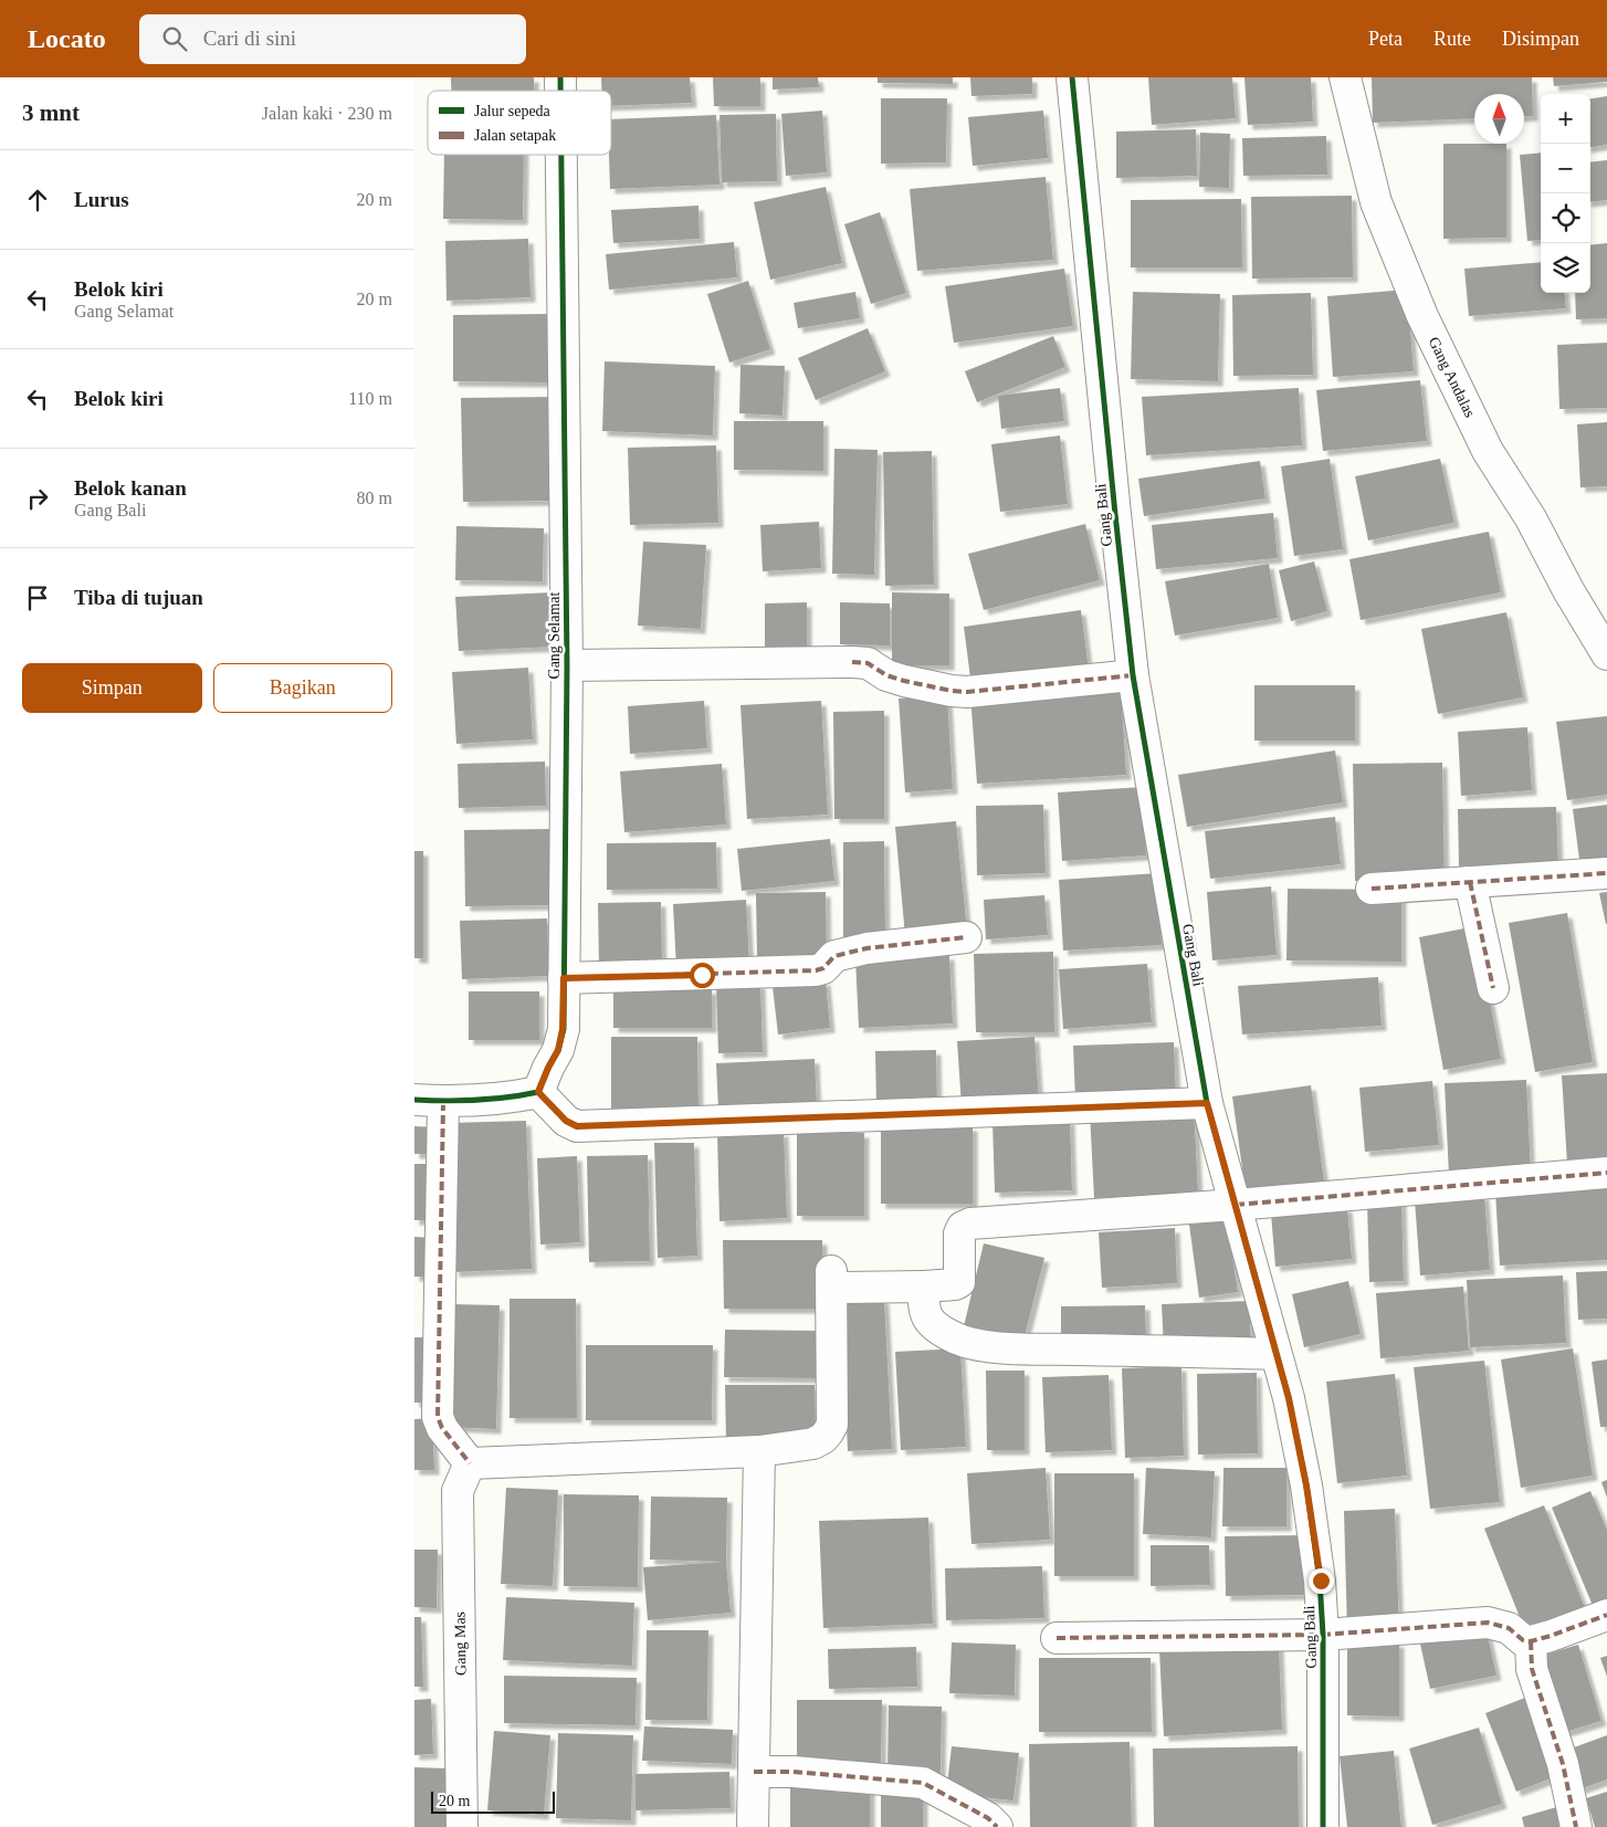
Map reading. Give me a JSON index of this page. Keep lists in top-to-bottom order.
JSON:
{
  "streets": {
    "street": [
      "Gang Andalas",
      "Gang Bali",
      "Gang Selamat",
      "Gang Mas"
    ]
  },
  "legend": ["Jalur sepeda", "Jalan setapak"],
  "scale_bar": "20 m",
  "north": "top",
  "page": {
    "header": "Locato",
    "search": "Cari di sini",
    "nav": ["Peta", "Rute", "Disimpan"],
    "heading": ["3 mnt", "Jalan kaki · 230 m"],
    "map_buttons": ["+", "−"],
    "list": [
      ["Lurus", "20 m"],
      ["Belok kiri", "Gang Selamat", "20 m"],
      ["Belok kiri", "110 m"],
      ["Belok kanan", "Gang Bali", "80 m"],
      "Tiba di tujuan"
    ],
    "buttons": ["Simpan", "Bagikan"],
    "scale": "20 m"
  }
}
